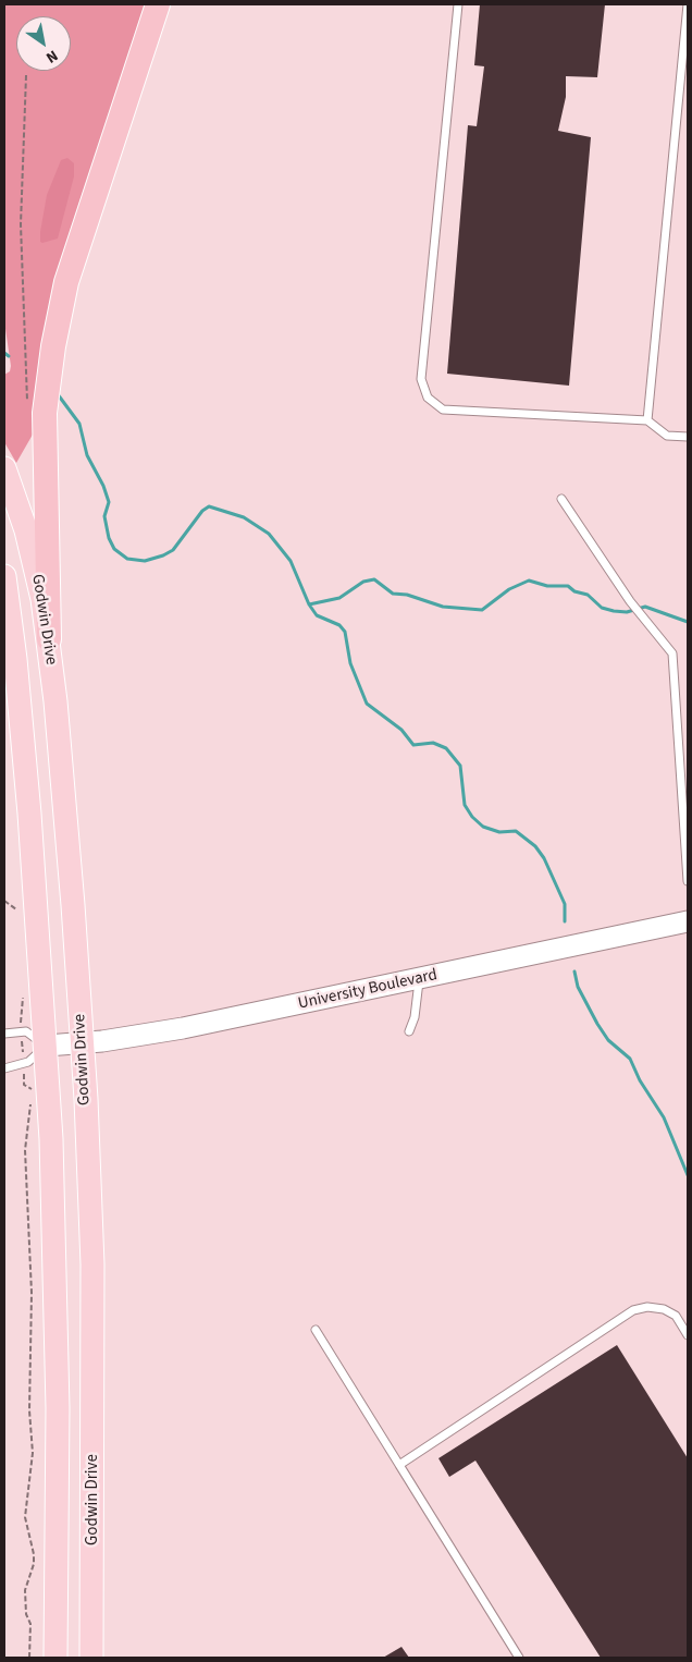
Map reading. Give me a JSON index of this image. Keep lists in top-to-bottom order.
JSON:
{
  "streets": {
    "main road": ["Godwin Drive", "University Boulevard"]
  },
  "crossings": [
    ["Godwin Drive", "University Boulevard"]
  ],
  "north": "bottom right"
}
